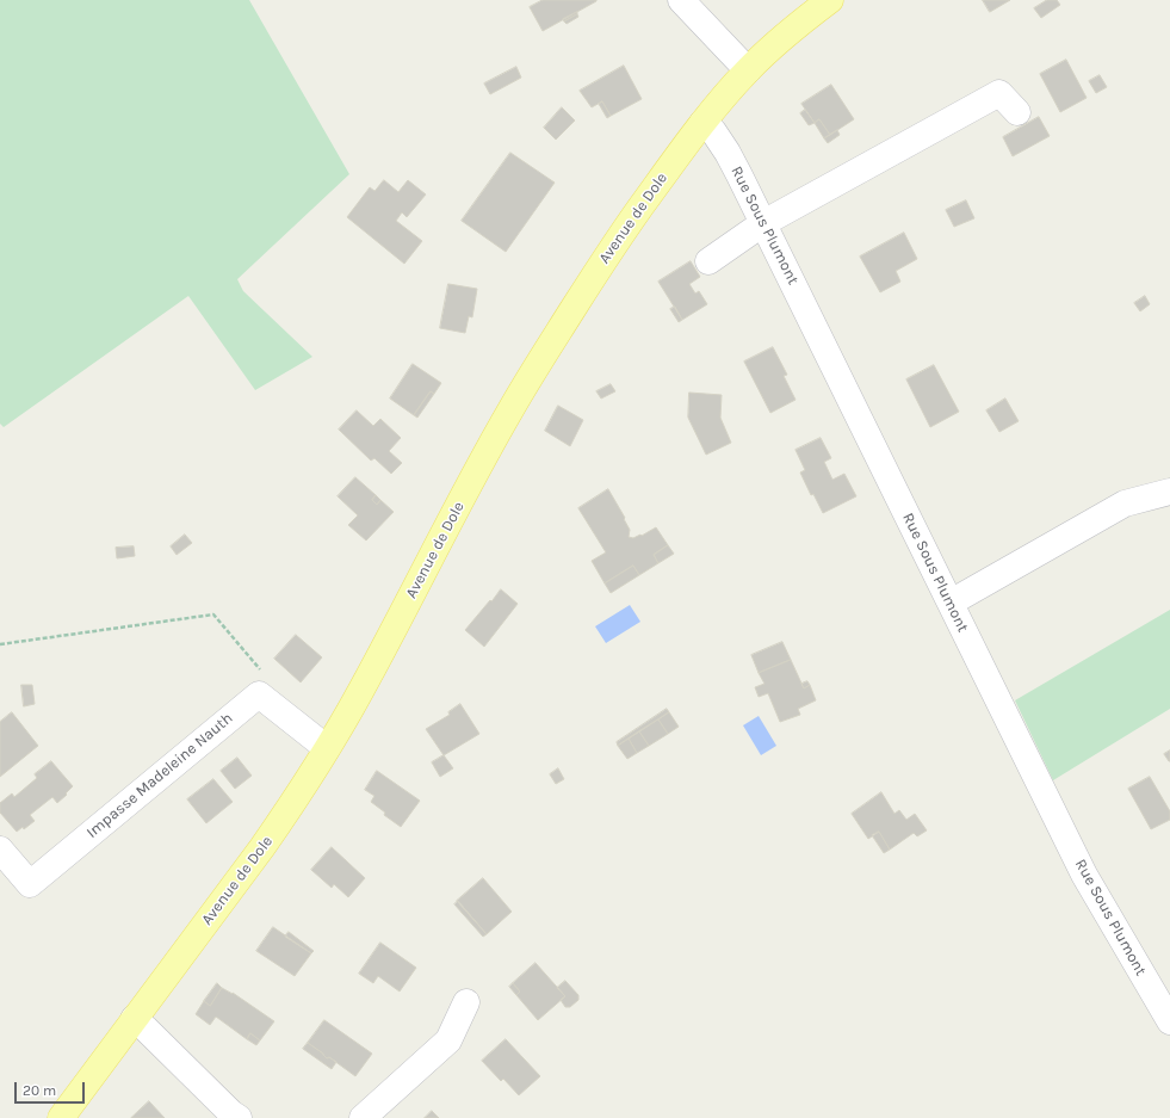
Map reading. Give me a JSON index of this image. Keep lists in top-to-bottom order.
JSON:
{
  "streets": {
    "main road": ["Avenue de Dole"],
    "street": ["Rue Sous Plumont", "Impasse Madeleine Nauth"]
  },
  "crossings": [
    ["Avenue de Dole", "Rue Sous Plumont"],
    ["Avenue de Dole", "Impasse Madeleine Nauth"]
  ],
  "scale_bar": "20 m"
}
